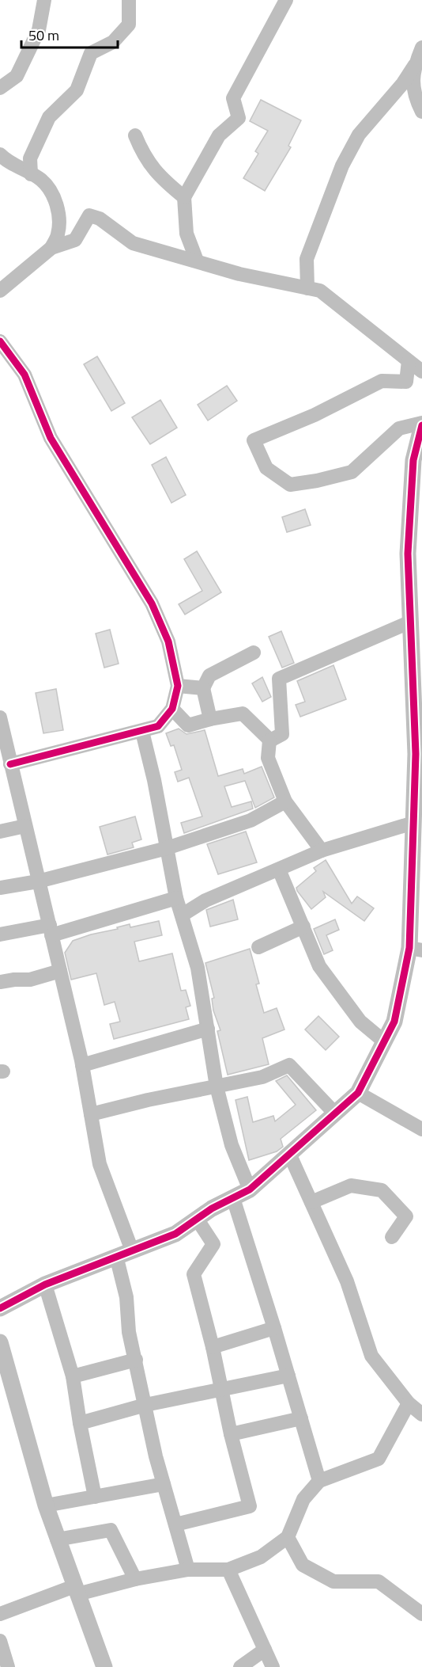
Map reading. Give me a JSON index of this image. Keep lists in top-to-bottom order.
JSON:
{
  "scale_bar": "50 m"
}
